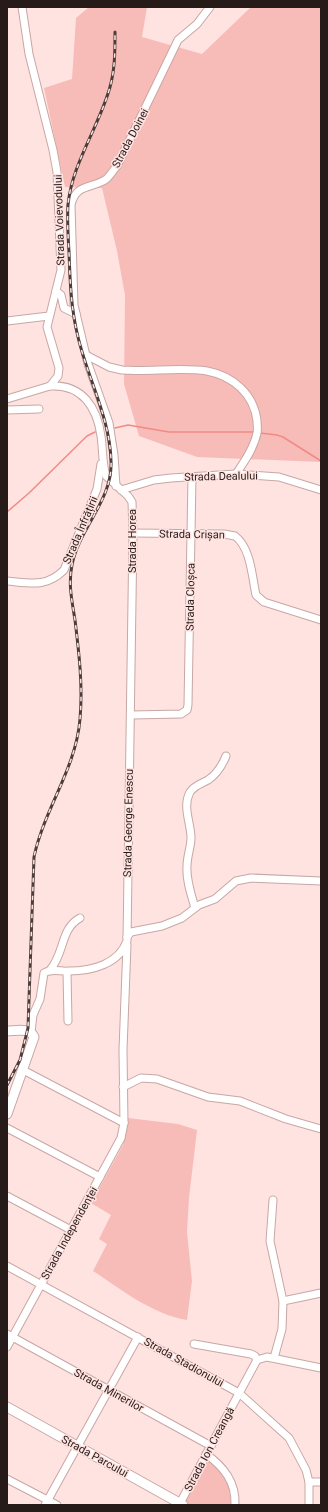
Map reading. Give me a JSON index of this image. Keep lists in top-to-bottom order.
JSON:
{
  "streets": {
    "main road": ["Strada Parcului"],
    "street": [
      "Strada Doinei",
      "Strada Voievodului",
      "Strada Dealului",
      "Strada Înfrățirii",
      "Strada Crișan",
      "Strada Horea",
      "Strada Cloșca",
      "Strada George Enescu",
      "Strada Independenței",
      "Strada Stadionului",
      "Strada Minerilor",
      "Strada Ion Creangă"
    ]
  },
  "crossings": [
    ["Strada Doinei", "Strada Dealului"],
    ["Strada Doinei", "Strada Horea"],
    ["Strada Voievodului", "Strada Horea"],
    ["Strada Dealului", "Strada Horea"],
    ["Strada Dealului", "Strada Cloșca"],
    ["Strada Înfrățirii", "Strada Horea"],
    ["Strada Crișan", "Strada Horea"],
    ["Strada Crișan", "Strada Cloșca"],
    ["Strada Horea", "Strada Cloșca"],
    ["Strada Horea", "Strada George Enescu"],
    ["Strada Cloșca", "Strada George Enescu"],
    ["Strada George Enescu", "Strada Independenței"],
    ["Strada Independenței", "Strada Stadionului"],
    ["Strada Independenței", "Strada Minerilor"],
    ["Strada Stadionului", "Strada Ion Creangă"],
    ["Strada Minerilor", "Strada Ion Creangă"],
    ["Strada Ion Creangă", "Strada Parcului"]
  ]
}
